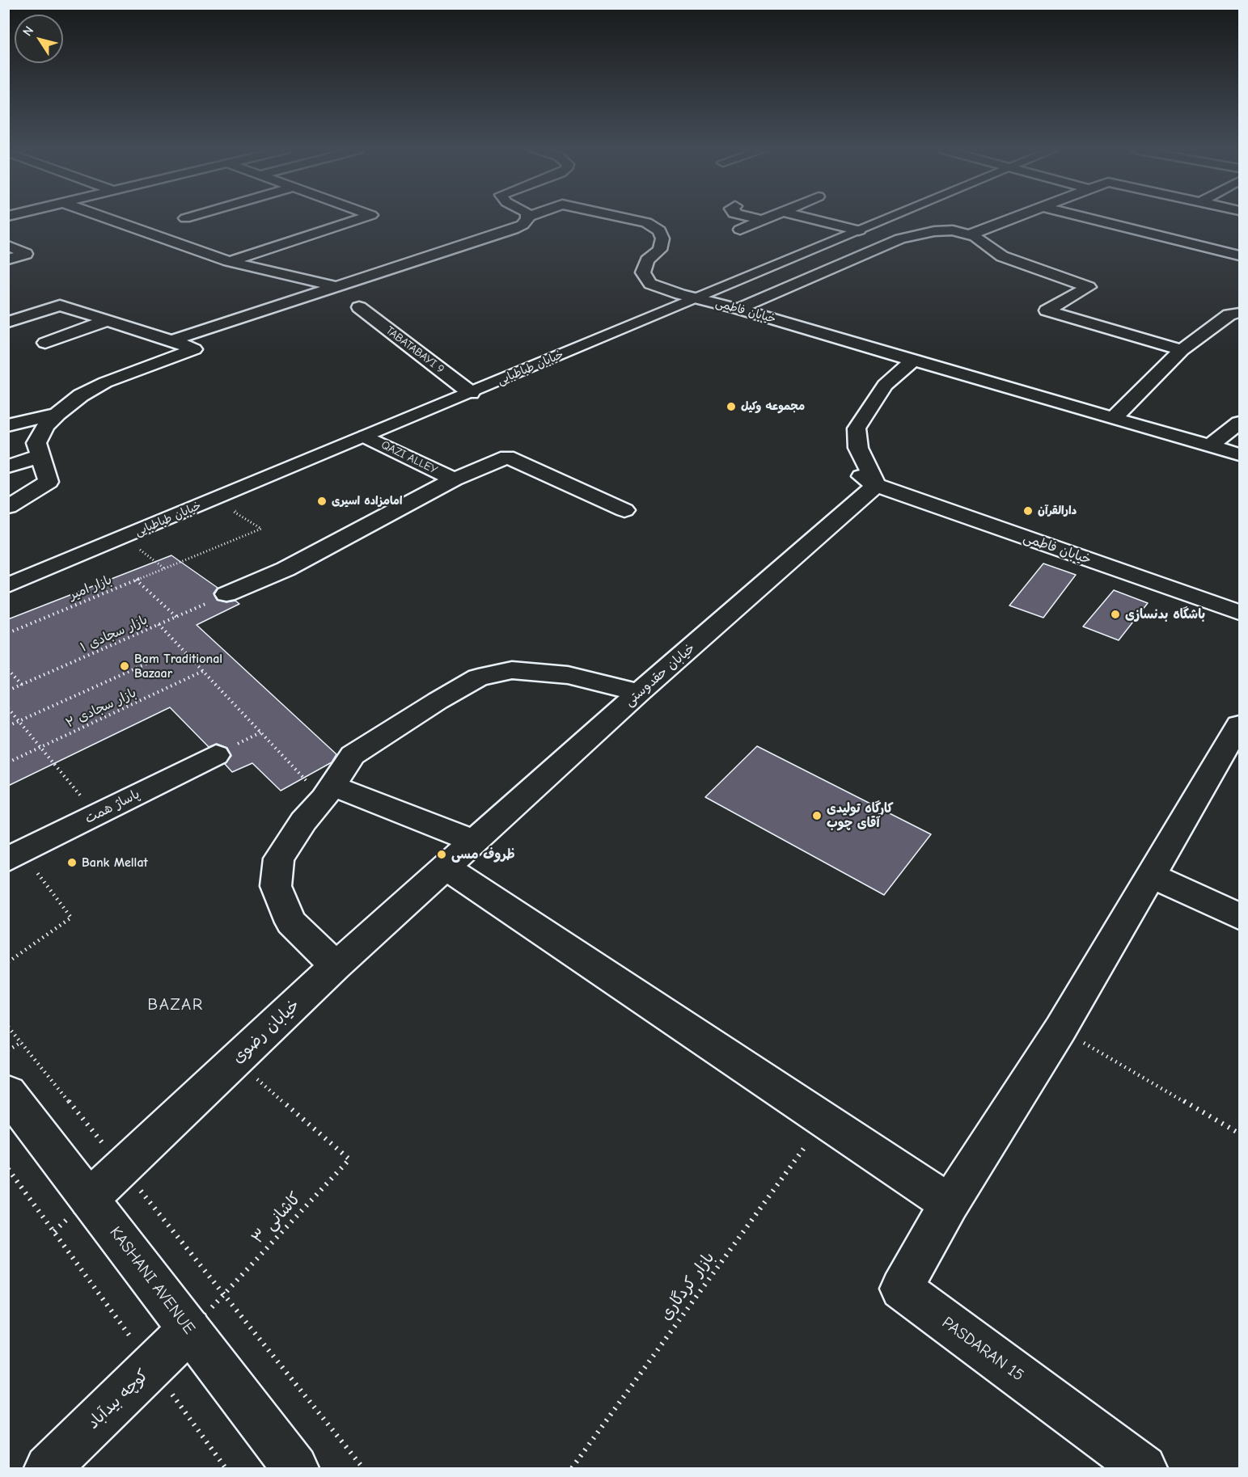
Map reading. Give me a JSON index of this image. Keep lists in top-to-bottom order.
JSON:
{
  "streets": {
    "street": [
      "خیابان فاطمی",
      "TABATABAYI 9",
      "خیابان طباطبایی",
      "QAZI ALLEY",
      "خیابان حقدوستی",
      "پاساژ همت",
      "خیابان رضوی",
      "KASHANI AVENUE",
      "PASDARAN 15",
      "کوچه بیدآباد"
    ],
    "path": [
      "بازار امیر",
      "بازار سجادی ۱",
      "بازار سجادی ۲",
      "کاشانی ۳",
      "بازار کردگاری"
    ]
  },
  "crossings": [
    ["خیابان فاطمی", "خیابان طباطبایی"],
    ["خیابان فاطمی", "خیابان حقدوستی"],
    ["TABATABAYI 9", "خیابان طباطبایی"],
    ["خیابان طباطبایی", "QAZI ALLEY"],
    ["خیابان حقدوستی", "خیابان رضوی"],
    ["خیابان رضوی", "کاشانی ۳"],
    ["خیابان رضوی", "KASHANI AVENUE"],
    ["KASHANI AVENUE", "کوچه بیدآباد"]
  ],
  "districts": ["BAZAR"],
  "places": [
    "مجموعه وکیل",
    "امامزاده اسیری",
    "دارالقرآن",
    "باشگاه بدنسازی",
    "Bam Traditional Bazaar",
    "کارگاه تولیدی آقای چوب",
    "ظروف مسی",
    "Bank Mellat"
  ],
  "north": "top left"
}
